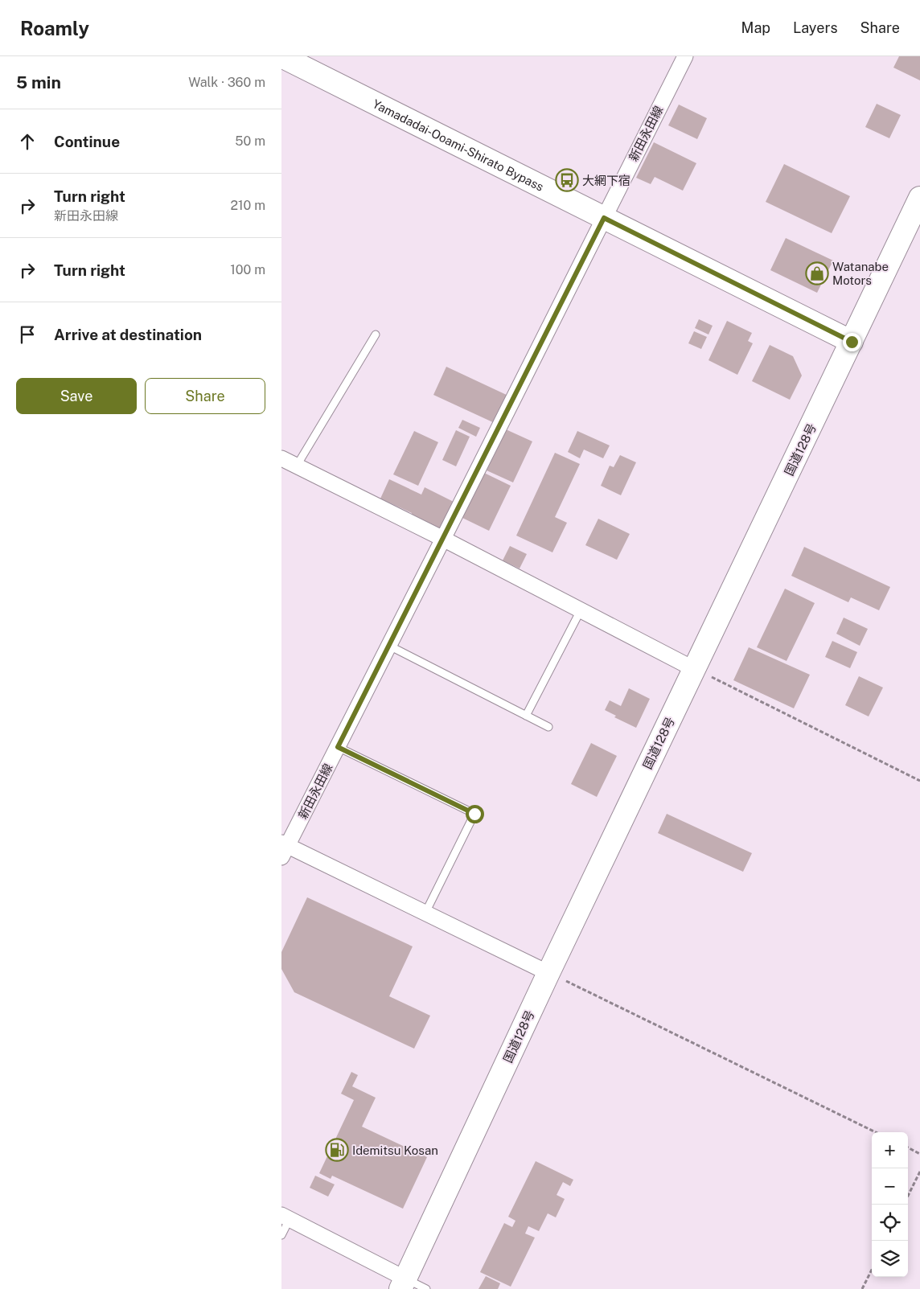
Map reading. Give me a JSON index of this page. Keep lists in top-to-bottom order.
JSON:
{
  "streets": {
    "main road": ["Yamadadai-Ooami-Shirato Bypass", "国道128号"],
    "street": ["新田永田線"]
  },
  "crossings": [
    ["新田永田線", "Yamadadai-Ooami-Shirato Bypass"],
    ["Yamadadai-Ooami-Shirato Bypass", "国道128号"]
  ],
  "places": {
    "bus stop": ["大網下宿"],
    "shop": ["Watanabe Motors"],
    "fuel station": ["Idemitsu Kosan"]
  },
  "page": {
    "header": "Roamly",
    "nav": ["Map", "Layers", "Share"],
    "heading": ["5 min", "Walk · 360 m"],
    "list": [
      ["Continue", "50 m"],
      ["Turn right", "新田永田線", "210 m"],
      ["Turn right", "100 m"],
      "Arrive at destination"
    ],
    "buttons": ["Save", "Share"],
    "map_buttons": ["+", "−"]
  }
}
